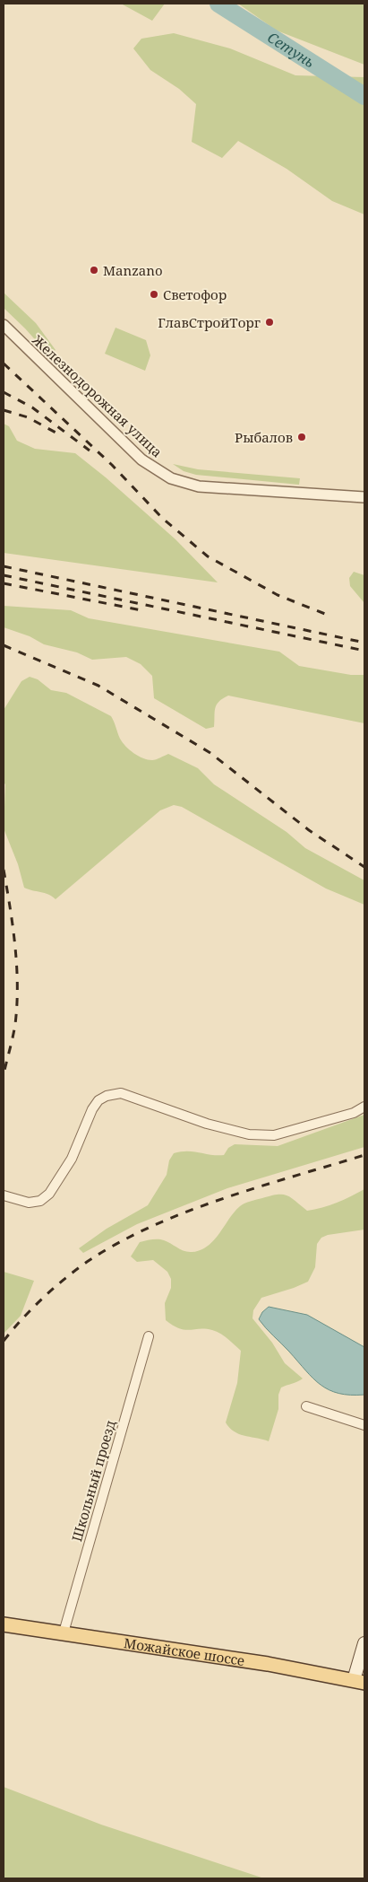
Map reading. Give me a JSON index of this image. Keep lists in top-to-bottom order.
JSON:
{
  "streets": {
    "main road": ["Можайское шоссе"],
    "street": ["Железнодорожная улица", "Школьный проезд"]
  },
  "crossings": [
    ["Школьный проезд", "Можайское шоссе"]
  ],
  "water": ["Сетунь"],
  "places": [
    "Manzano",
    "Светофор",
    "ГлавСтройТорг",
    "Рыбалов"
  ]
}
